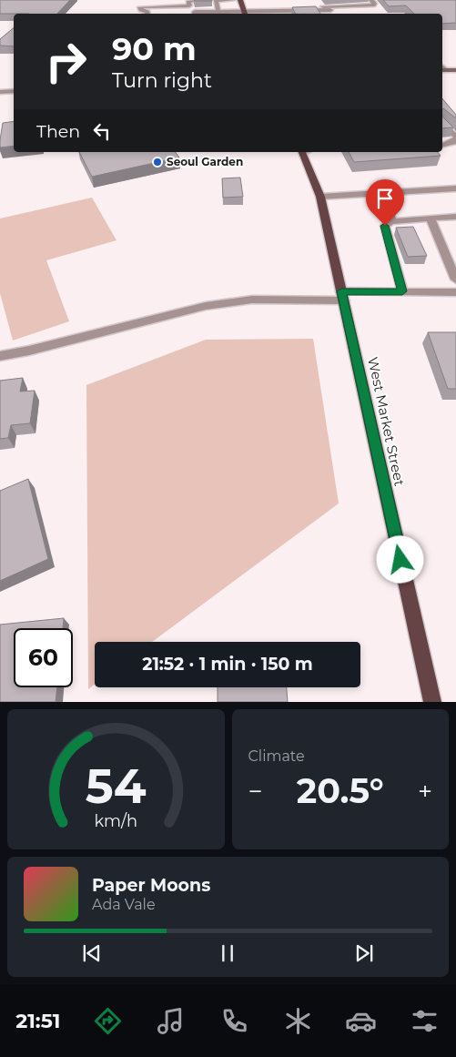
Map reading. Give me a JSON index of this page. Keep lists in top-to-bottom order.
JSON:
{
  "streets": {
    "main road": ["West Market Street"]
  },
  "places": ["Seoul Garden"],
  "page": {
    "turn": ["90 m", "Turn right"],
    "then": "Then",
    "limit": "60",
    "trip": "21:52 · 1 min · 150 m",
    "tile": "Climate",
    "heat": ["−", "20.5°", "+"],
    "song": ["Paper Moons", "Ada Vale"],
    "tabs": "21:51",
    "gauge": ["54", "km/h"]
  }
}
